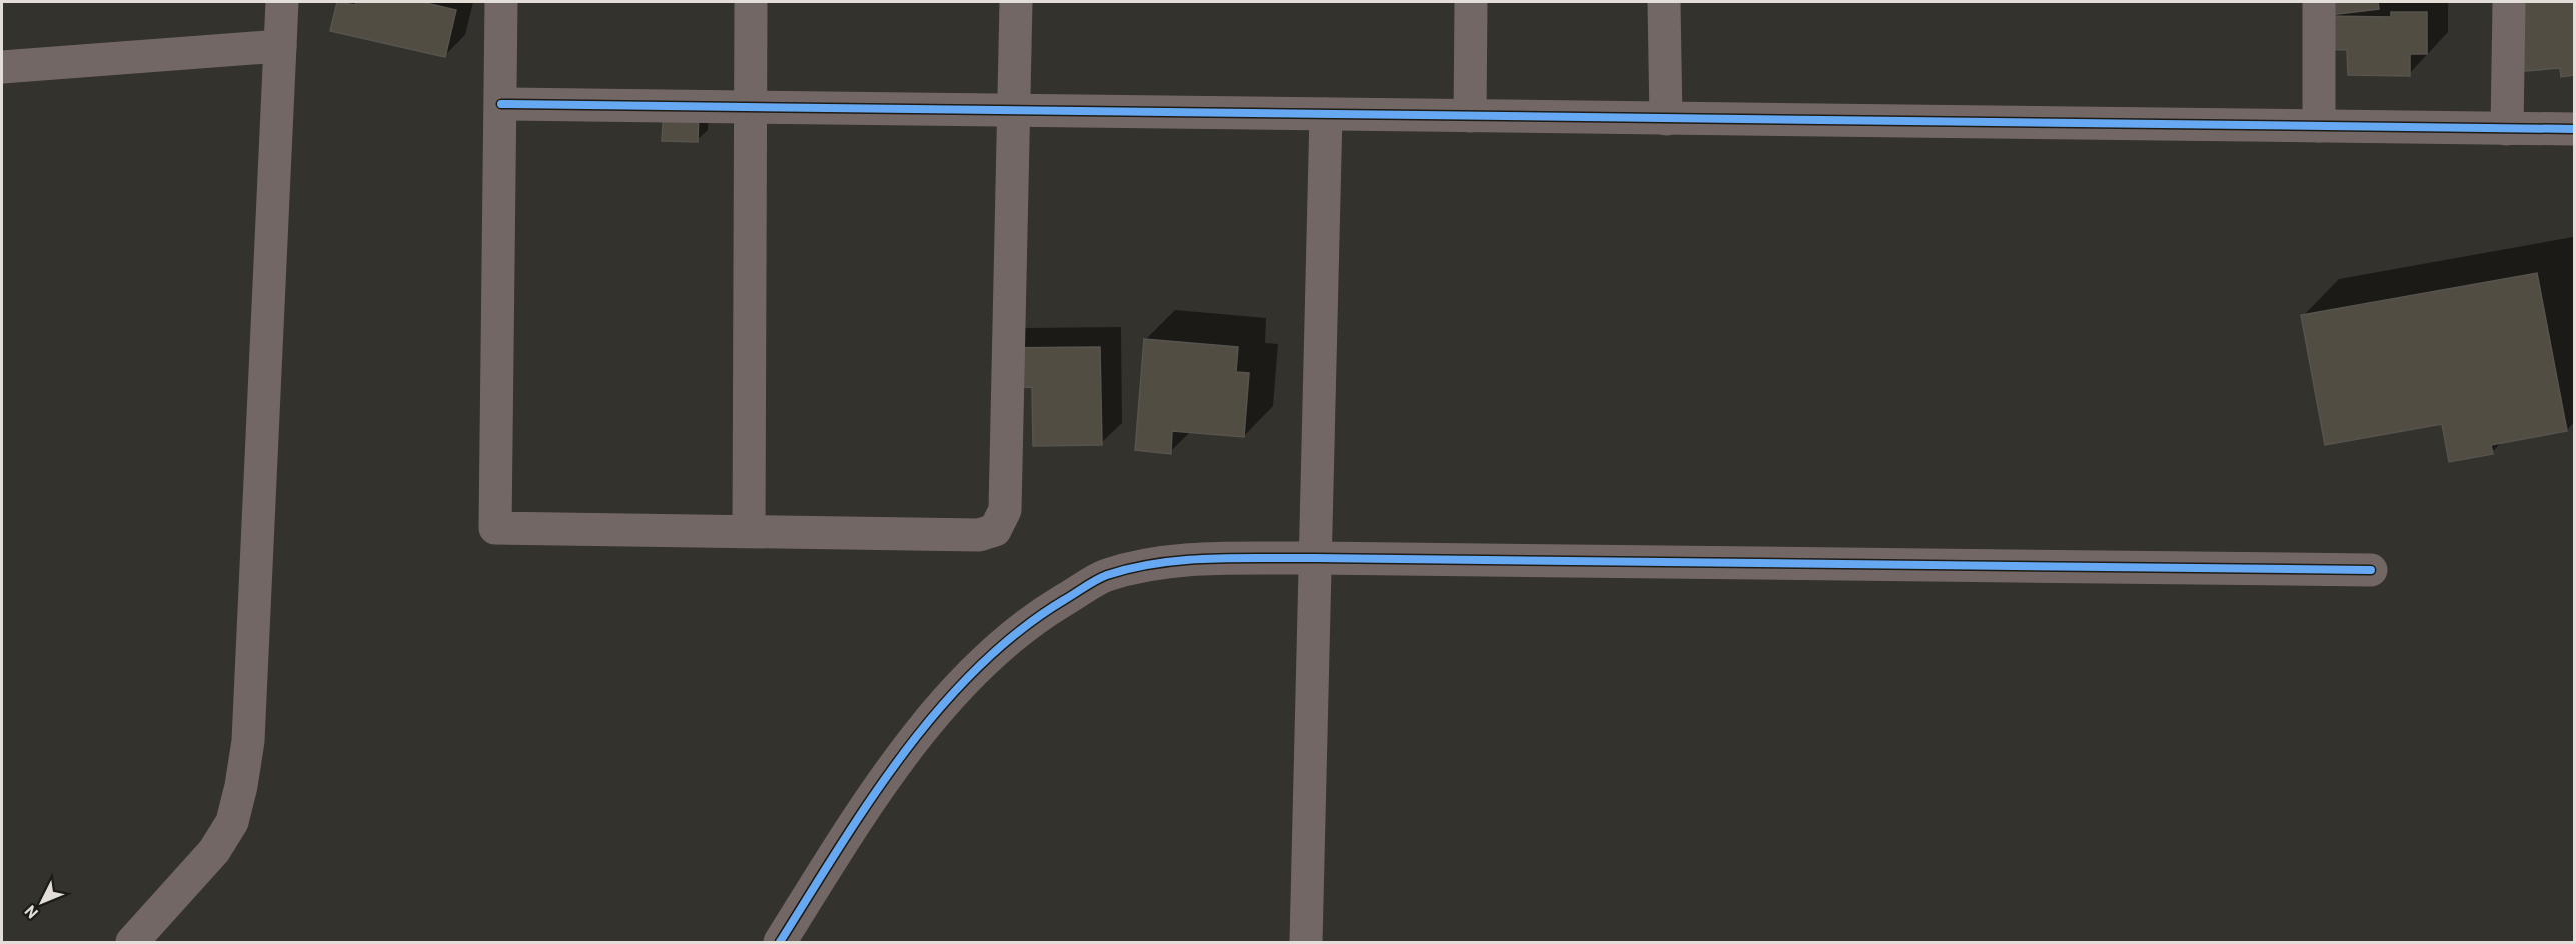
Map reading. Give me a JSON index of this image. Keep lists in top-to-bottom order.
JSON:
{
  "north": "bottom left"
}
